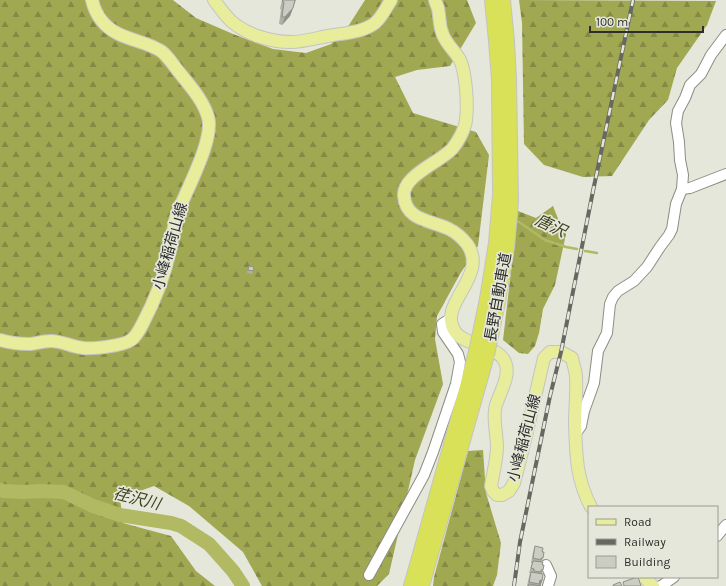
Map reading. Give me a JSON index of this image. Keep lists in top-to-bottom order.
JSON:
{
  "streets": {
    "highway": ["長野自動車道"],
    "main road": ["小峰稲荷山線"]
  },
  "water": ["唐沢", "荏沢川"],
  "legend": ["Road", "Railway", "Building"],
  "scale_bar": "100 m"
}
